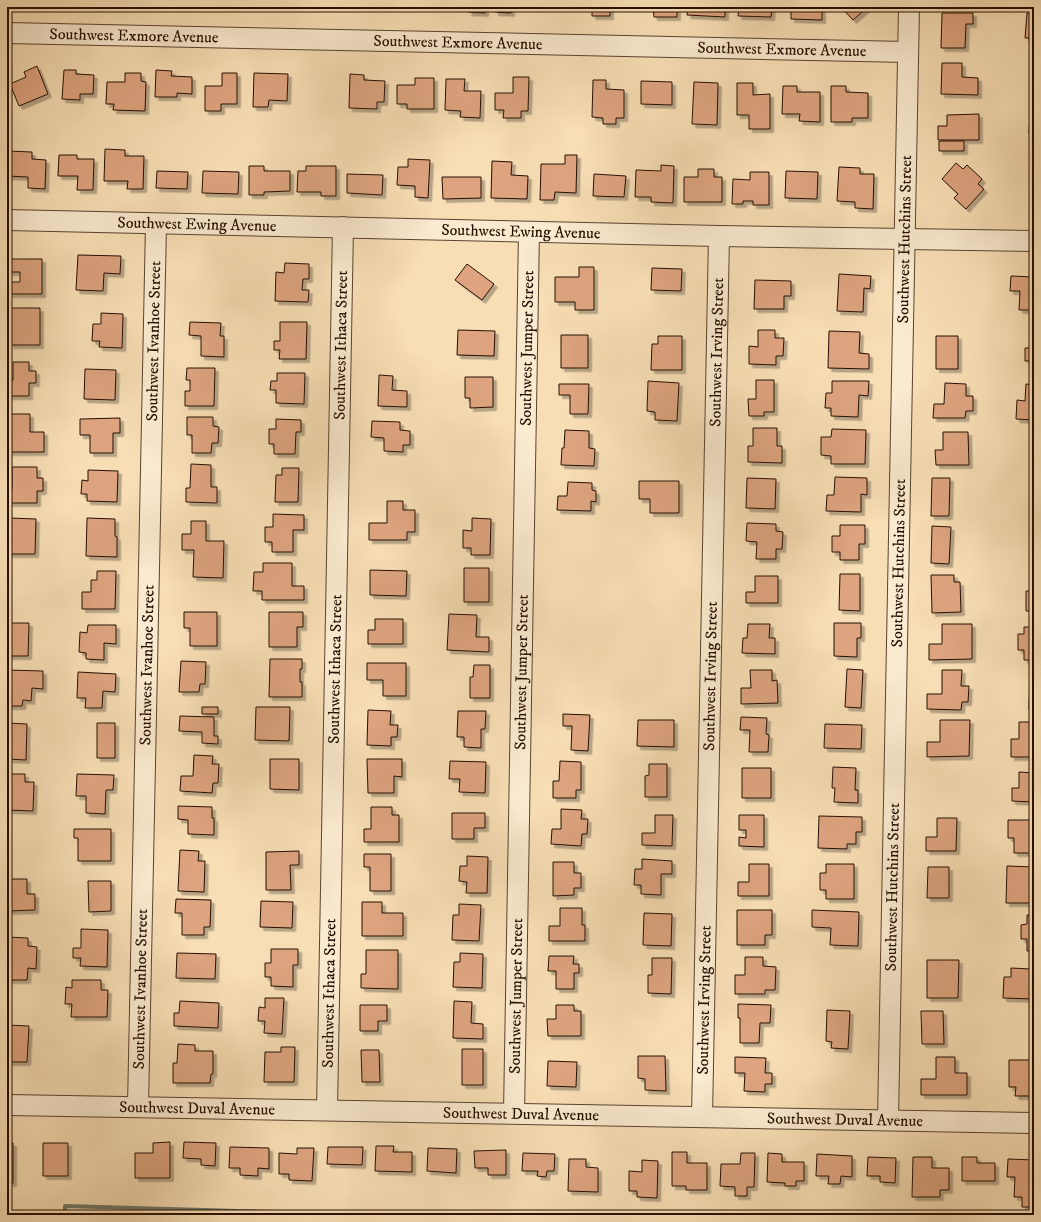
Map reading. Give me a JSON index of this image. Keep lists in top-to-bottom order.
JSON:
{
  "streets": {
    "street": [
      "Southwest Exmore Avenue",
      "Southwest Ewing Avenue",
      "Southwest Hutchins Street",
      "Southwest Ivanhoe Street",
      "Southwest Ithaca Street",
      "Southwest Jumper Street",
      "Southwest Irving Street",
      "Southwest Duval Avenue"
    ]
  },
  "crossings": [
    ["Southwest Exmore Avenue", "Southwest Hutchins Street"],
    ["Southwest Ewing Avenue", "Southwest Hutchins Street"],
    ["Southwest Ewing Avenue", "Southwest Ivanhoe Street"],
    ["Southwest Ewing Avenue", "Southwest Ithaca Street"],
    ["Southwest Ewing Avenue", "Southwest Jumper Street"],
    ["Southwest Ewing Avenue", "Southwest Irving Street"],
    ["Southwest Hutchins Street", "Southwest Duval Avenue"],
    ["Southwest Ivanhoe Street", "Southwest Duval Avenue"],
    ["Southwest Ithaca Street", "Southwest Duval Avenue"],
    ["Southwest Jumper Street", "Southwest Duval Avenue"],
    ["Southwest Irving Street", "Southwest Duval Avenue"]
  ]
}
